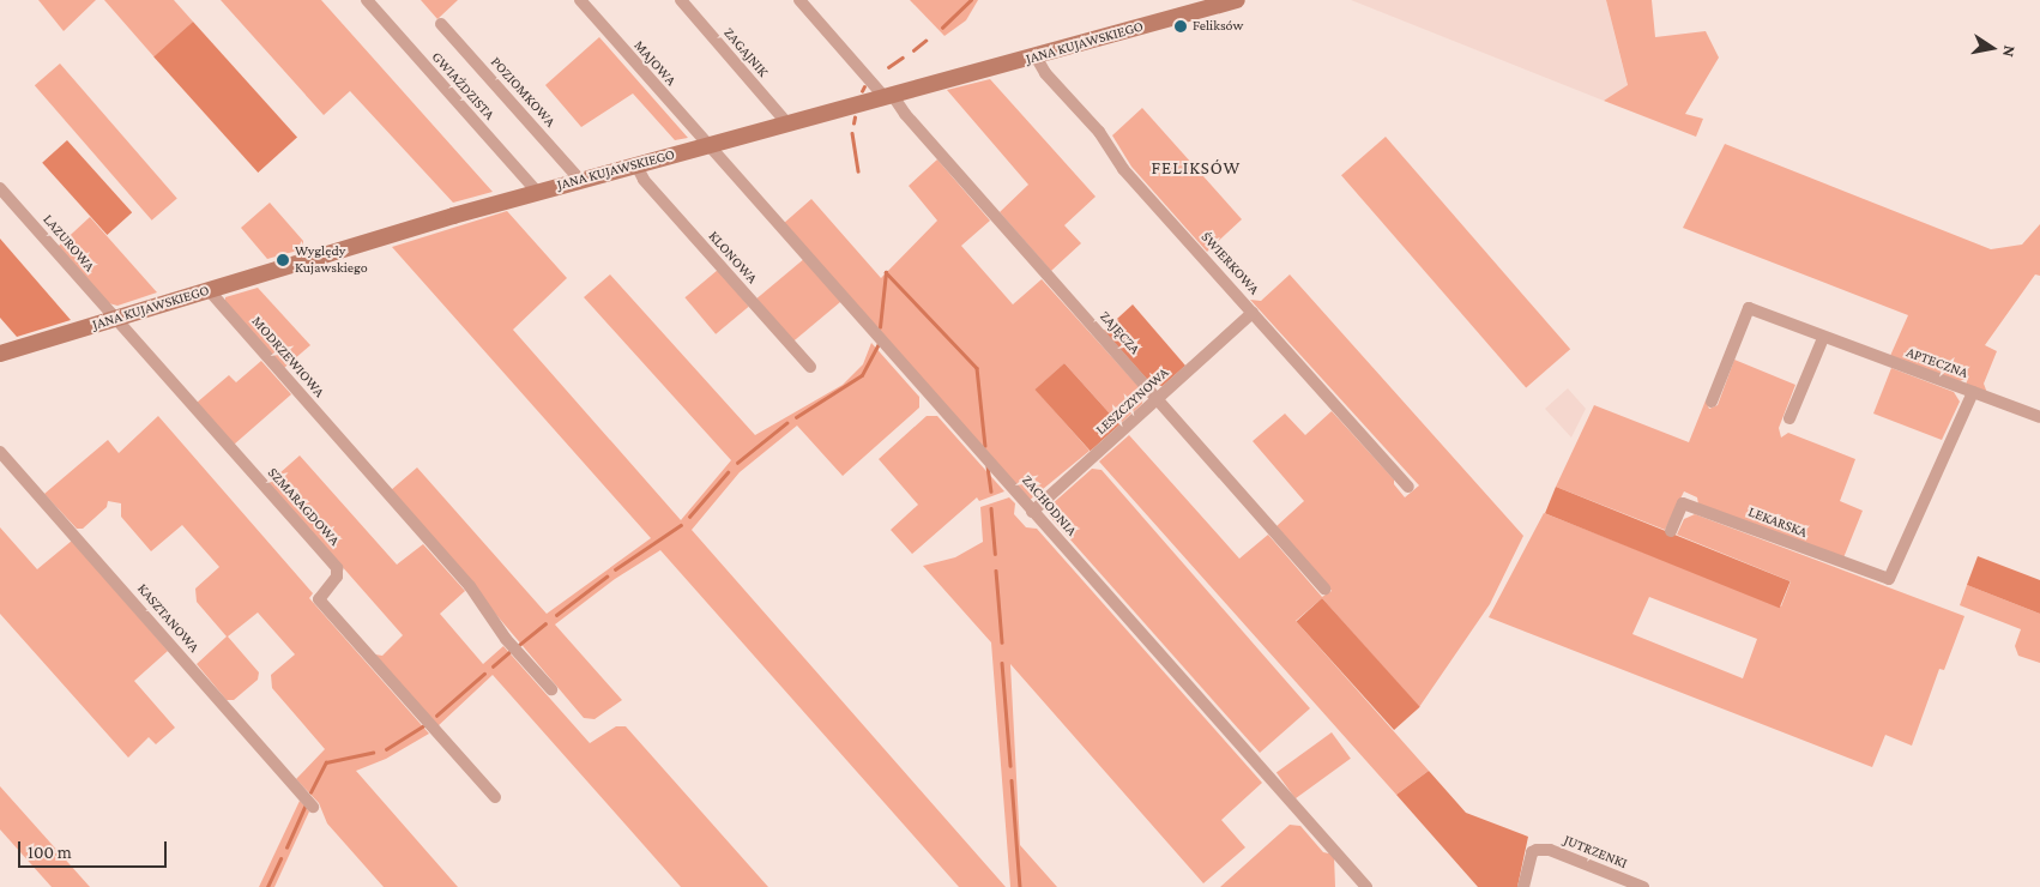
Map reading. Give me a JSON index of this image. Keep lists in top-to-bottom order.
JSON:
{
  "streets": {
    "main road": ["JANA KUJAWSKIEGO"],
    "street": [
      "ZAGAJNIK",
      "MAJOWA",
      "GWIAŹDZISTA",
      "POZIOMKOWA",
      "LAZUROWA",
      "KLONOWA",
      "ŚWIERKOWA",
      "ZAJĘCZA",
      "MODRZEWIOWA",
      "APTECZNA",
      "LESZCZYNOWA",
      "ZACHODNIA",
      "SZMARAGDOWA",
      "LEKARSKA",
      "KASZTANOWA",
      "JUTRZENKI"
    ]
  },
  "crossings": [
    ["JANA KUJAWSKIEGO", "ZAGAJNIK"],
    ["JANA KUJAWSKIEGO", "MAJOWA"],
    ["JANA KUJAWSKIEGO", "GWIAŹDZISTA"],
    ["JANA KUJAWSKIEGO", "POZIOMKOWA"],
    ["JANA KUJAWSKIEGO", "LAZUROWA"],
    ["JANA KUJAWSKIEGO", "KLONOWA"],
    ["JANA KUJAWSKIEGO", "ŚWIERKOWA"],
    ["JANA KUJAWSKIEGO", "ZAJĘCZA"],
    ["JANA KUJAWSKIEGO", "MODRZEWIOWA"],
    ["JANA KUJAWSKIEGO", "ZACHODNIA"],
    ["JANA KUJAWSKIEGO", "SZMARAGDOWA"],
    ["MAJOWA", "ZACHODNIA"],
    ["LAZUROWA", "SZMARAGDOWA"],
    ["ŚWIERKOWA", "LESZCZYNOWA"],
    ["ZAJĘCZA", "LESZCZYNOWA"],
    ["APTECZNA", "LEKARSKA"],
    ["LESZCZYNOWA", "ZACHODNIA"]
  ],
  "districts": ["FELIKSÓW"],
  "places": ["Feliksów", "Wyględy Kujawskiego"],
  "scale_bar": "100 m",
  "north": "right"
}
